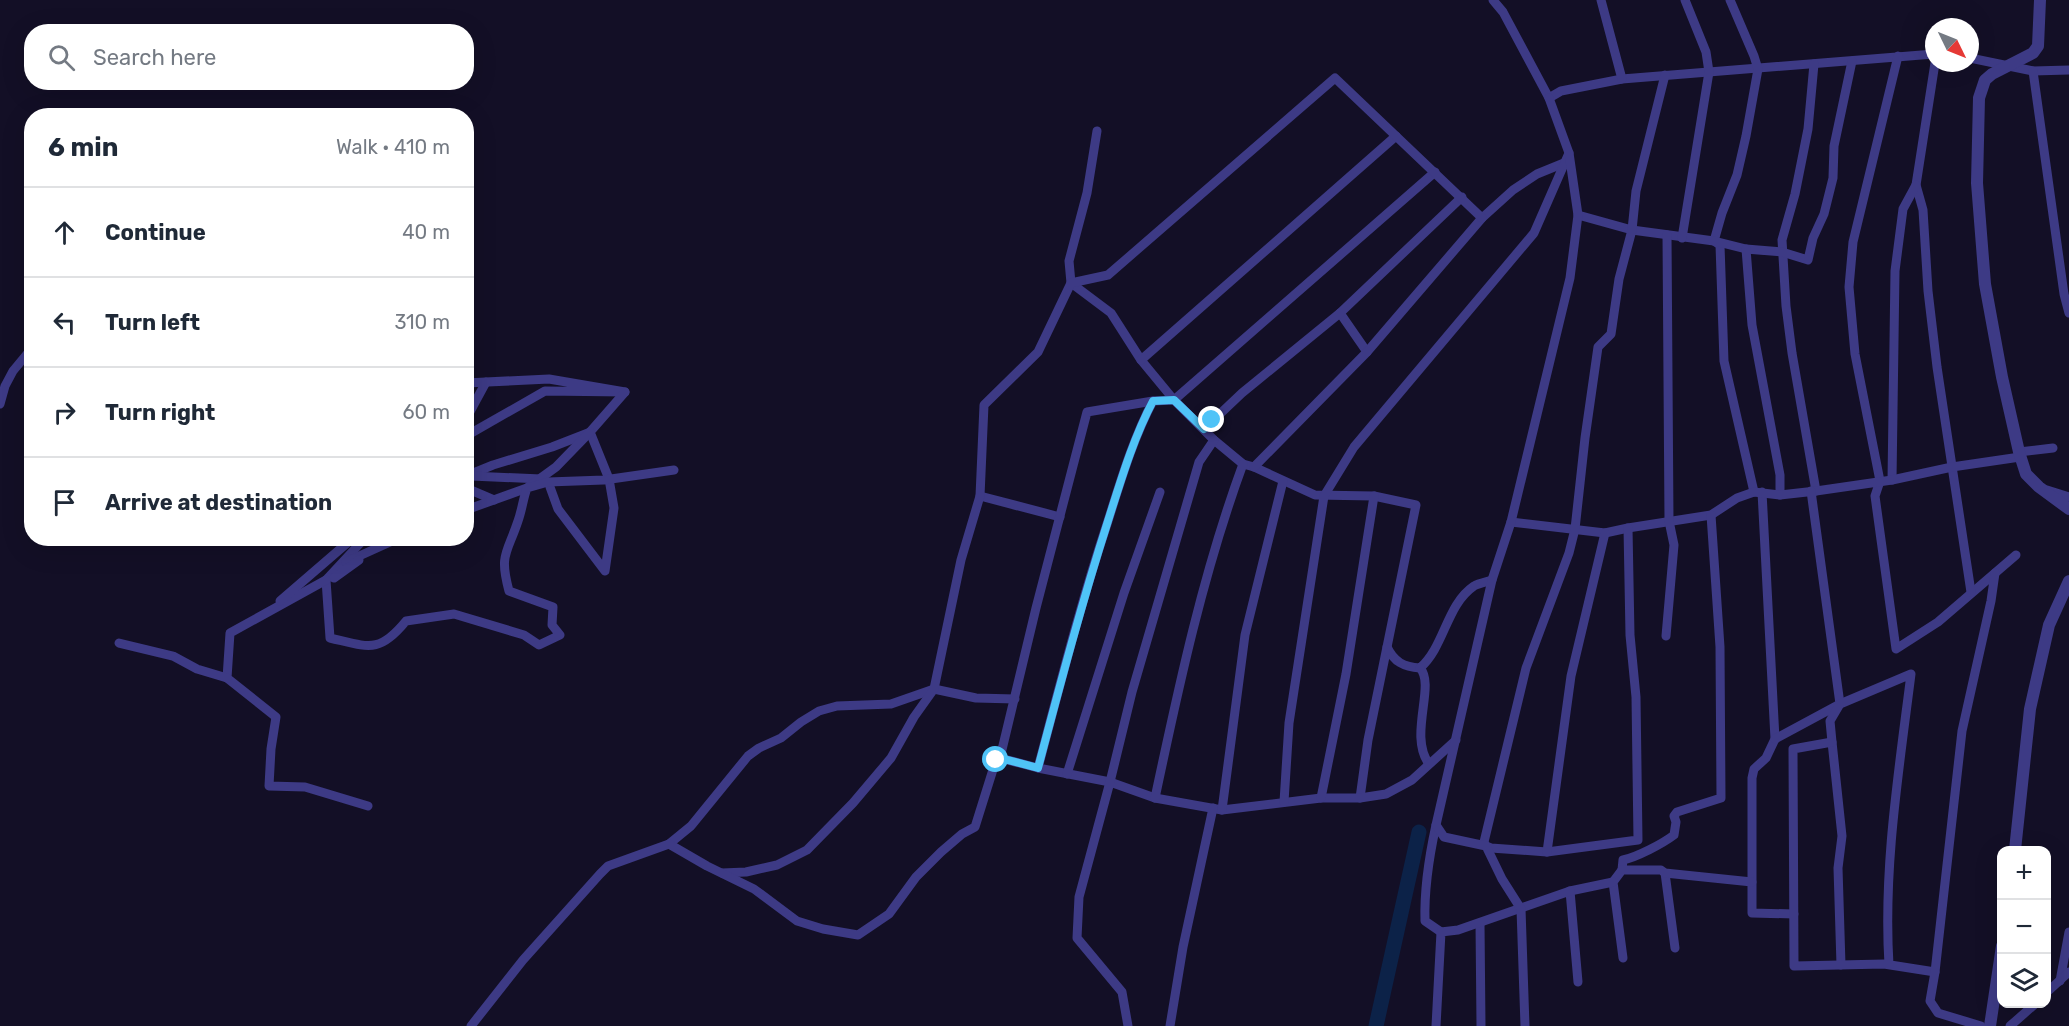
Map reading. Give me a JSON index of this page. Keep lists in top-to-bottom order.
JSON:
{
  "north": "bottom right",
  "page": {
    "search": "Search here",
    "heading": ["6 min", "Walk · 410 m"],
    "list": [
      ["Continue", "40 m"],
      ["Turn left", "310 m"],
      ["Turn right", "60 m"],
      "Arrive at destination"
    ],
    "map_buttons": ["+", "−"]
  }
}
